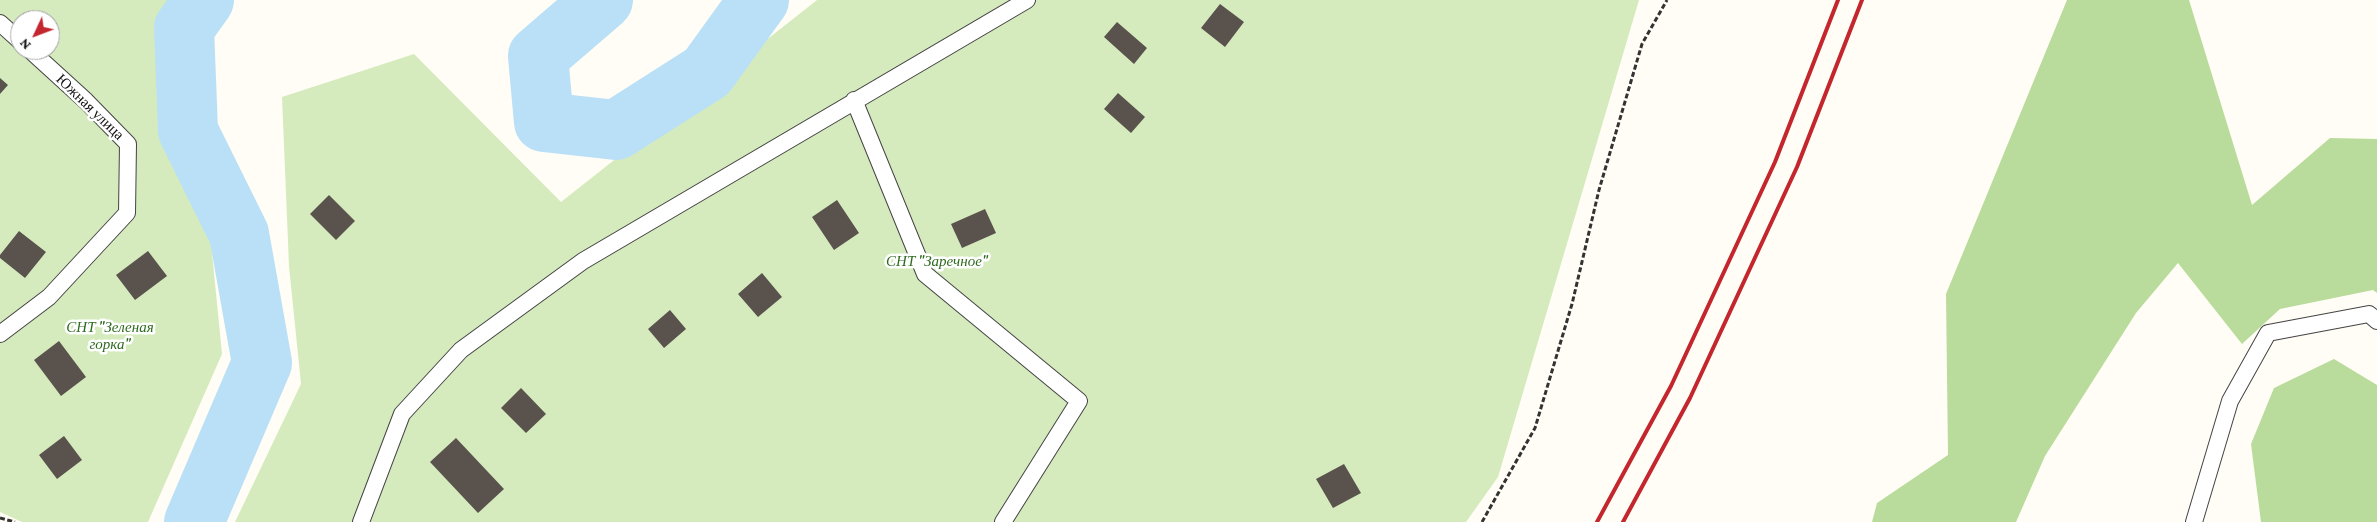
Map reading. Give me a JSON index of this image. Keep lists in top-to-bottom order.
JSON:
{
  "streets": {
    "lane": ["Южная улица"]
  },
  "parks": ["СНТ \"Заречное\"", "СНТ \"Зеленая горка\""],
  "north": "bottom left"
}
